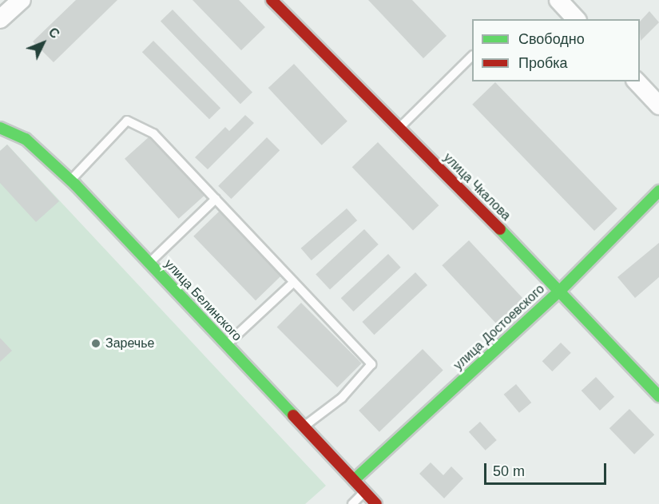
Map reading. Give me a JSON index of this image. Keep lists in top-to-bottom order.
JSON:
{
  "streets": {
    "street": ["улица Чкалова", "улица Белинского", "улица Достоевского"]
  },
  "crossings": [
    ["улица Чкалова", "улица Достоевского"],
    ["улица Белинского", "улица Достоевского"]
  ],
  "places": ["Заречье"],
  "legend": ["Свободно", "Пробка"],
  "scale_bar": "50 m",
  "north": "top right"
}
